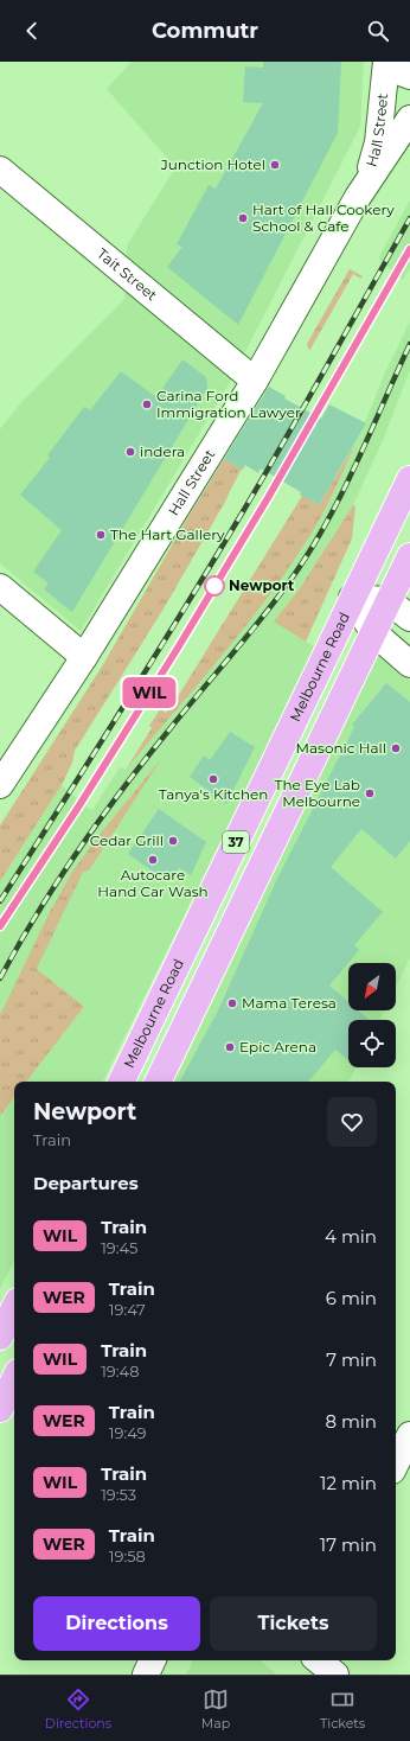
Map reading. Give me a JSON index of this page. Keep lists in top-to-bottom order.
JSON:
{
  "streets": {
    "main road": ["Melbourne Road", "37"],
    "street": ["Hall Street", "Tait Street"]
  },
  "crossings": [
    ["Hall Street", "Tait Street"]
  ],
  "places": [
    "Junction Hotel",
    "Hart of Hall Cookery School & Cafe",
    "Carina Ford Immigration Lawyer",
    "indera",
    "The Hart Gallery",
    "Newport",
    "Masonic Hall",
    "Tanya's Kitchen",
    "The Eye Lab Melbourne",
    "Cedar Grill",
    "Autocare Hand Car Wash",
    "Mama Teresa",
    "Epic Arena"
  ],
  "north": "bottom left",
  "page": {
    "header": "Commutr",
    "on_map": "WIL",
    "heading": [
      ["Newport", "Train"],
      "Departures"
    ],
    "list": [
      {
        "mark": "WIL",
        "name": "Train",
        "note": "19:45",
        "value": "4 min"
      },
      {
        "mark": "WER",
        "name": "Train",
        "note": "19:47",
        "value": "6 min"
      },
      {
        "mark": "WIL",
        "name": "Train",
        "note": "19:48",
        "value": "7 min"
      },
      {
        "mark": "WER",
        "name": "Train",
        "note": "19:49",
        "value": "8 min"
      },
      {
        "mark": "WIL",
        "name": "Train",
        "note": "19:53",
        "value": "12 min"
      },
      {
        "mark": "WER",
        "name": "Train",
        "note": "19:58",
        "value": "17 min"
      }
    ],
    "buttons": ["Directions", "Tickets"],
    "tabs": ["Directions", "Map", "Tickets"]
  }
}
